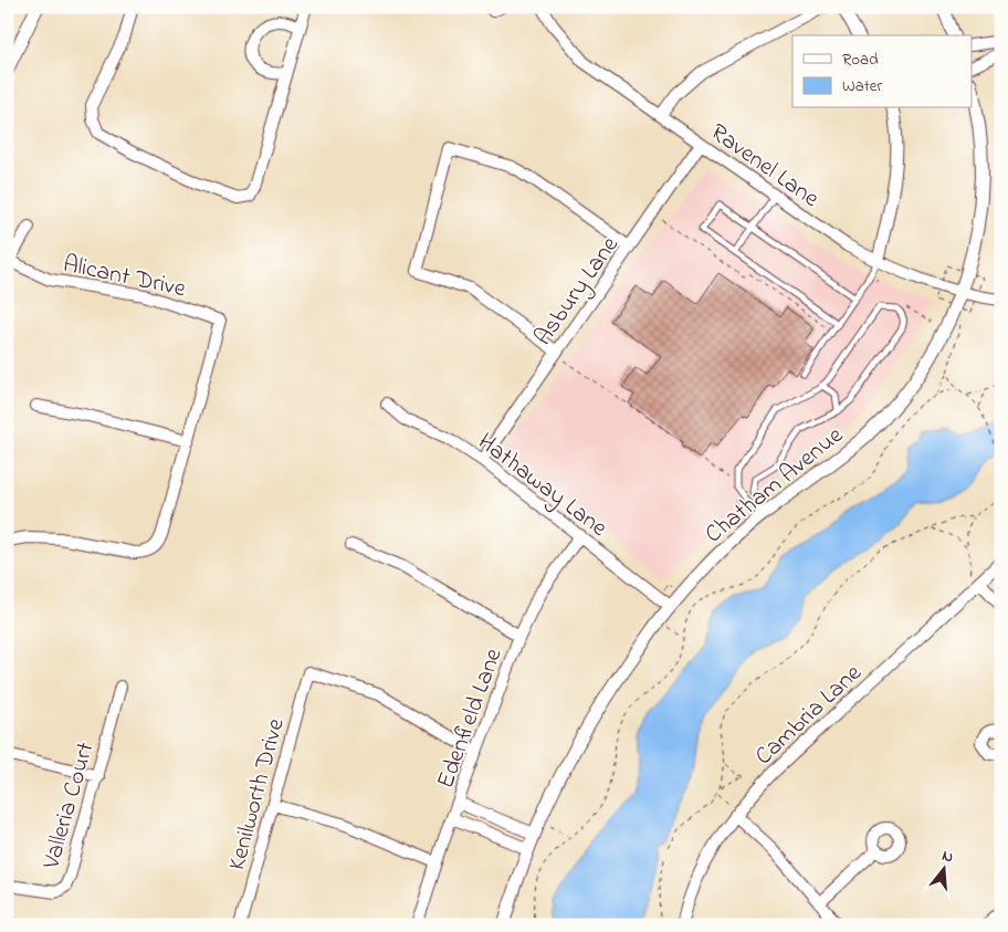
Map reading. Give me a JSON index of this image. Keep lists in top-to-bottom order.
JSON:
{
  "streets": {
    "street": [
      "Ravenel Lane",
      "Alicant Drive",
      "Asbury Lane",
      "Hathaway Lane",
      "Chatham Avenue",
      "Cambria Lane",
      "Edenfield Lane",
      "Kenilworth Drive",
      "Valleria Court"
    ]
  },
  "crossings": [
    ["Ravenel Lane", "Asbury Lane"],
    ["Ravenel Lane", "Chatham Avenue"],
    ["Asbury Lane", "Hathaway Lane"],
    ["Hathaway Lane", "Chatham Avenue"],
    ["Hathaway Lane", "Edenfield Lane"],
    ["Edenfield Lane", "Kenilworth Drive"]
  ],
  "legend": ["Road", "Water"],
  "north": "top"
}
